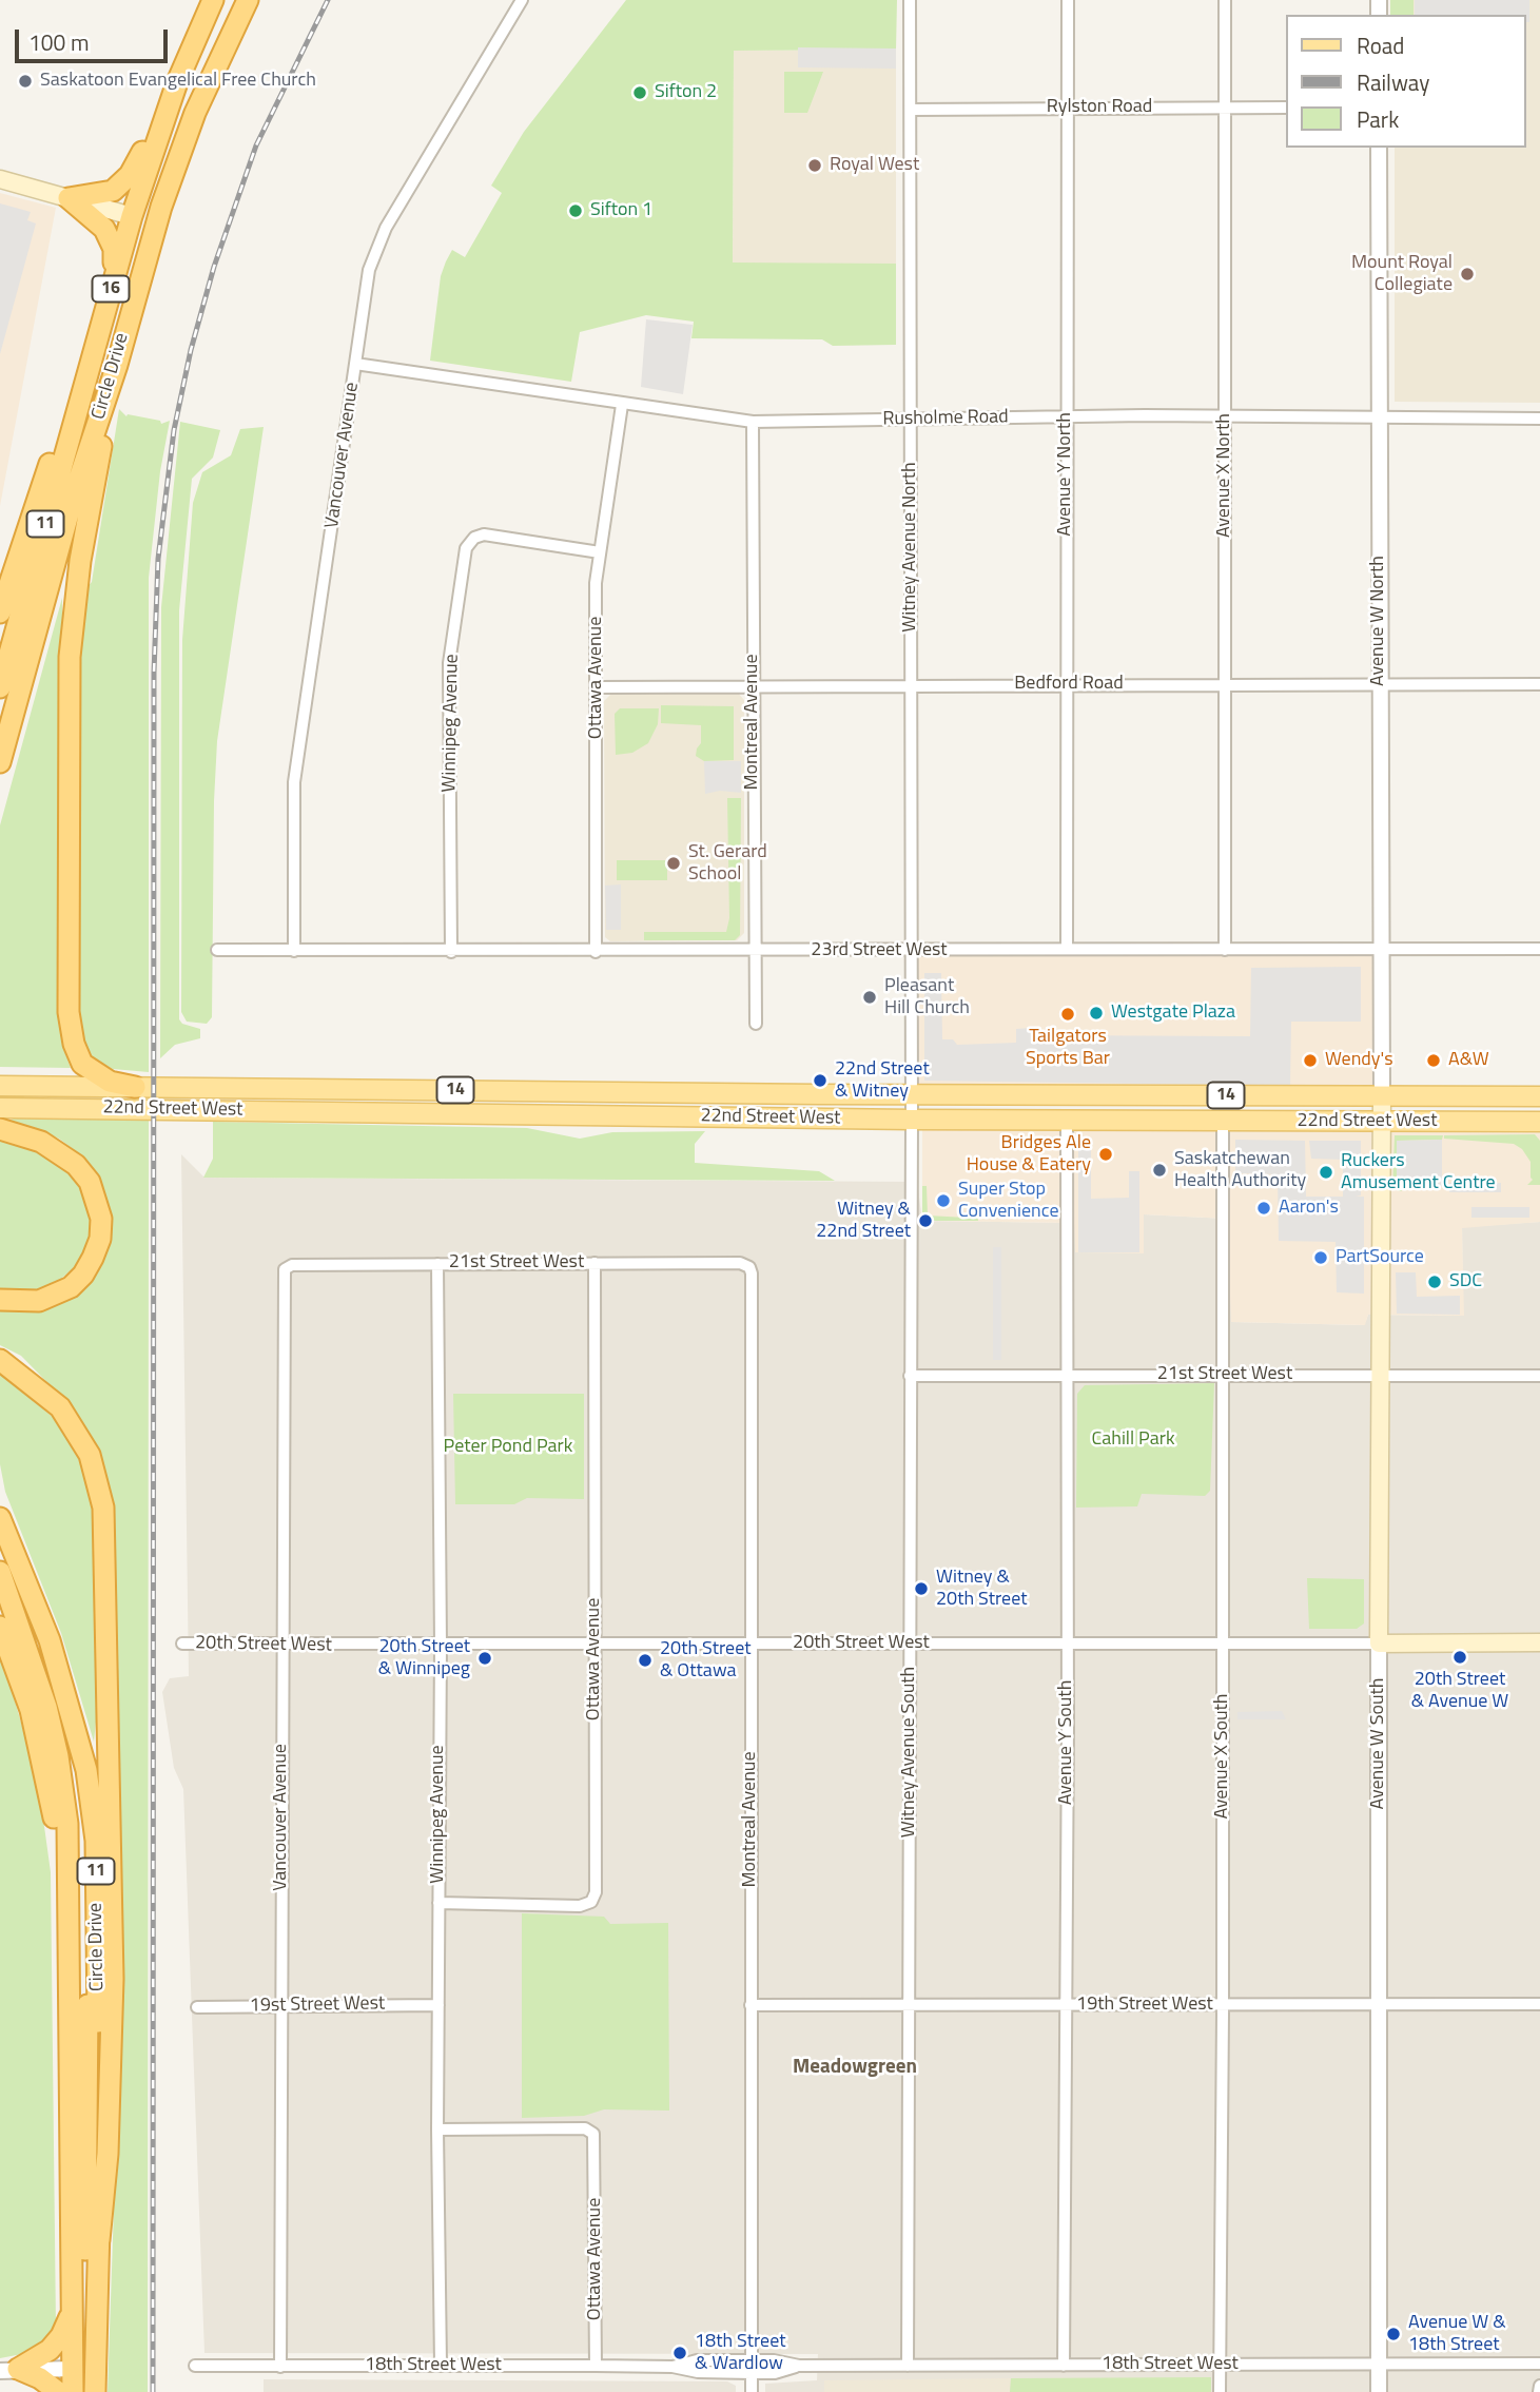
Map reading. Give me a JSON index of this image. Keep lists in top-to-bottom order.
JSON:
{
  "streets": {
    "highway": ["16", "Circle Drive", "11"],
    "main road": [
      "14",
      "22nd Street West",
      "20th Street West",
      "Avenue W South"
    ],
    "street": [
      "Rylston Road",
      "Rusholme Road",
      "Vancouver Avenue",
      "Avenue Y North",
      "Avenue X North",
      "Witney Avenue North",
      "Avenue W North",
      "Ottawa Avenue",
      "Bedford Road",
      "Montreal Avenue",
      "Winnipeg Avenue",
      "23rd Street West",
      "21st Street West",
      "Avenue Y South",
      "Witney Avenue South",
      "Avenue X South",
      "19st Street West",
      "19th Street West",
      "18th Street West"
    ]
  },
  "crossings": [
    ["Rylston Road", "Avenue Y North"],
    ["Rylston Road", "Avenue X North"],
    ["Rylston Road", "Witney Avenue North"],
    ["16", "Circle Drive"],
    ["Rusholme Road", "Vancouver Avenue"],
    ["Rusholme Road", "Avenue Y North"],
    ["Rusholme Road", "Avenue X North"],
    ["Rusholme Road", "Witney Avenue North"],
    ["Rusholme Road", "Avenue W North"],
    ["Rusholme Road", "Ottawa Avenue"],
    ["Rusholme Road", "Montreal Avenue"],
    ["Vancouver Avenue", "23rd Street West"],
    ["Vancouver Avenue", "21st Street West"],
    ["Vancouver Avenue", "20th Street West"],
    ["Vancouver Avenue", "19st Street West"],
    ["Vancouver Avenue", "18th Street West"],
    ["Avenue Y North", "Bedford Road"],
    ["Avenue Y North", "23rd Street West"],
    ["Avenue X North", "Bedford Road"],
    ["Avenue X North", "23rd Street West"],
    ["Witney Avenue North", "Bedford Road"],
    ["Witney Avenue North", "23rd Street West"],
    ["Witney Avenue North", "22nd Street West"],
    ["Witney Avenue North", "Witney Avenue South"],
    ["Avenue W North", "Bedford Road"],
    ["Avenue W North", "23rd Street West"],
    ["Avenue W North", "22nd Street West"],
    ["Avenue W North", "Avenue W South"],
    ["Ottawa Avenue", "Bedford Road"],
    ["Ottawa Avenue", "Winnipeg Avenue"],
    ["Ottawa Avenue", "23rd Street West"],
    ["Ottawa Avenue", "21st Street West"],
    ["Ottawa Avenue", "20th Street West"],
    ["Ottawa Avenue", "18th Street West"],
    ["Bedford Road", "Montreal Avenue"],
    ["Montreal Avenue", "23rd Street West"],
    ["Montreal Avenue", "21st Street West"],
    ["Montreal Avenue", "20th Street West"],
    ["Montreal Avenue", "19th Street West"],
    ["Montreal Avenue", "18th Street West"],
    ["Winnipeg Avenue", "23rd Street West"],
    ["Winnipeg Avenue", "21st Street West"],
    ["Winnipeg Avenue", "20th Street West"],
    ["Winnipeg Avenue", "19st Street West"],
    ["Winnipeg Avenue", "18th Street West"],
    ["22nd Street West", "Avenue Y South"],
    ["22nd Street West", "Avenue W South"],
    ["22nd Street West", "Witney Avenue South"],
    ["22nd Street West", "Avenue X South"],
    ["21st Street West", "Avenue Y South"],
    ["21st Street West", "Avenue W South"],
    ["21st Street West", "Witney Avenue South"],
    ["21st Street West", "Avenue X South"],
    ["20th Street West", "Avenue Y South"],
    ["20th Street West", "Avenue W South"],
    ["20th Street West", "Witney Avenue South"],
    ["20th Street West", "Avenue X South"],
    ["Avenue Y South", "19th Street West"],
    ["Avenue Y South", "18th Street West"],
    ["Avenue W South", "19th Street West"],
    ["Avenue W South", "18th Street West"],
    ["Witney Avenue South", "19th Street West"],
    ["Witney Avenue South", "18th Street West"],
    ["Avenue X South", "19th Street West"],
    ["Avenue X South", "18th Street West"]
  ],
  "districts": ["Meadowgreen"],
  "parks": ["Cahill Park", "Peter Pond Park"],
  "places": [
    "Saskatoon Evangelical Free Church",
    "Sifton 2",
    "Royal West",
    "Sifton 1",
    "Mount Royal Collegiate",
    "St. Gerard School",
    "Pleasant Hill Church",
    "Westgate Plaza",
    "Tailgators Sports Bar",
    "Wendy's",
    "A&W",
    "22nd Street & Witney",
    "Bridges Ale House & Eatery",
    "Saskatchewan Health Authority",
    "Ruckers Amusement Centre",
    "Super Stop Convenience",
    "Aaron's",
    "Witney & 22nd Street",
    "PartSource",
    "SDC",
    "Witney & 20th Street",
    "20th Street & Avenue W",
    "20th Street & Winnipeg",
    "20th Street & Ottawa",
    "Avenue W & 18th Street",
    "18th Street & Wardlow"
  ],
  "legend": ["Road", "Railway", "Park"],
  "scale_bar": "100 m"
}
